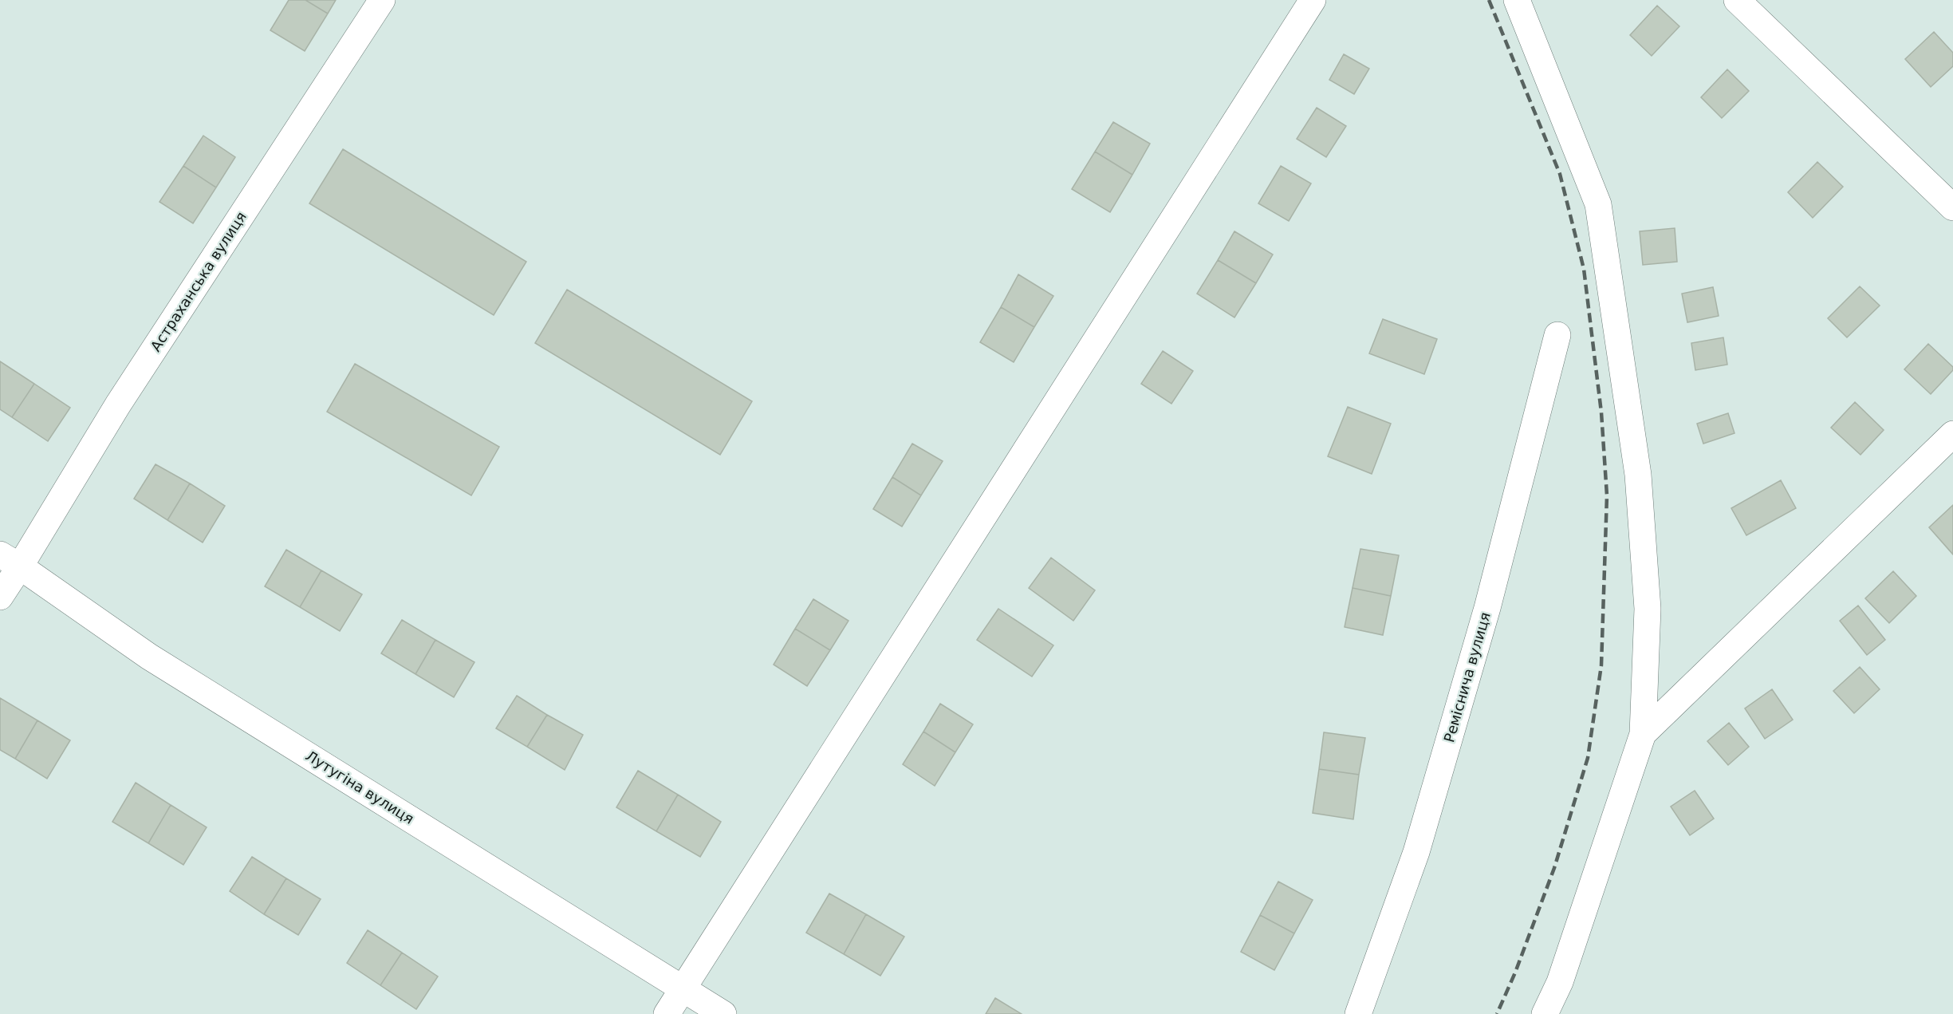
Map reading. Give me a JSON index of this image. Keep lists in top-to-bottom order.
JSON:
{
  "streets": {
    "street": ["Астраханська вулиця", "Реміснича вулиця", "Лутугіна вулиця"]
  },
  "crossings": [
    ["Астраханська вулиця", "Лутугіна вулиця"]
  ]
}
